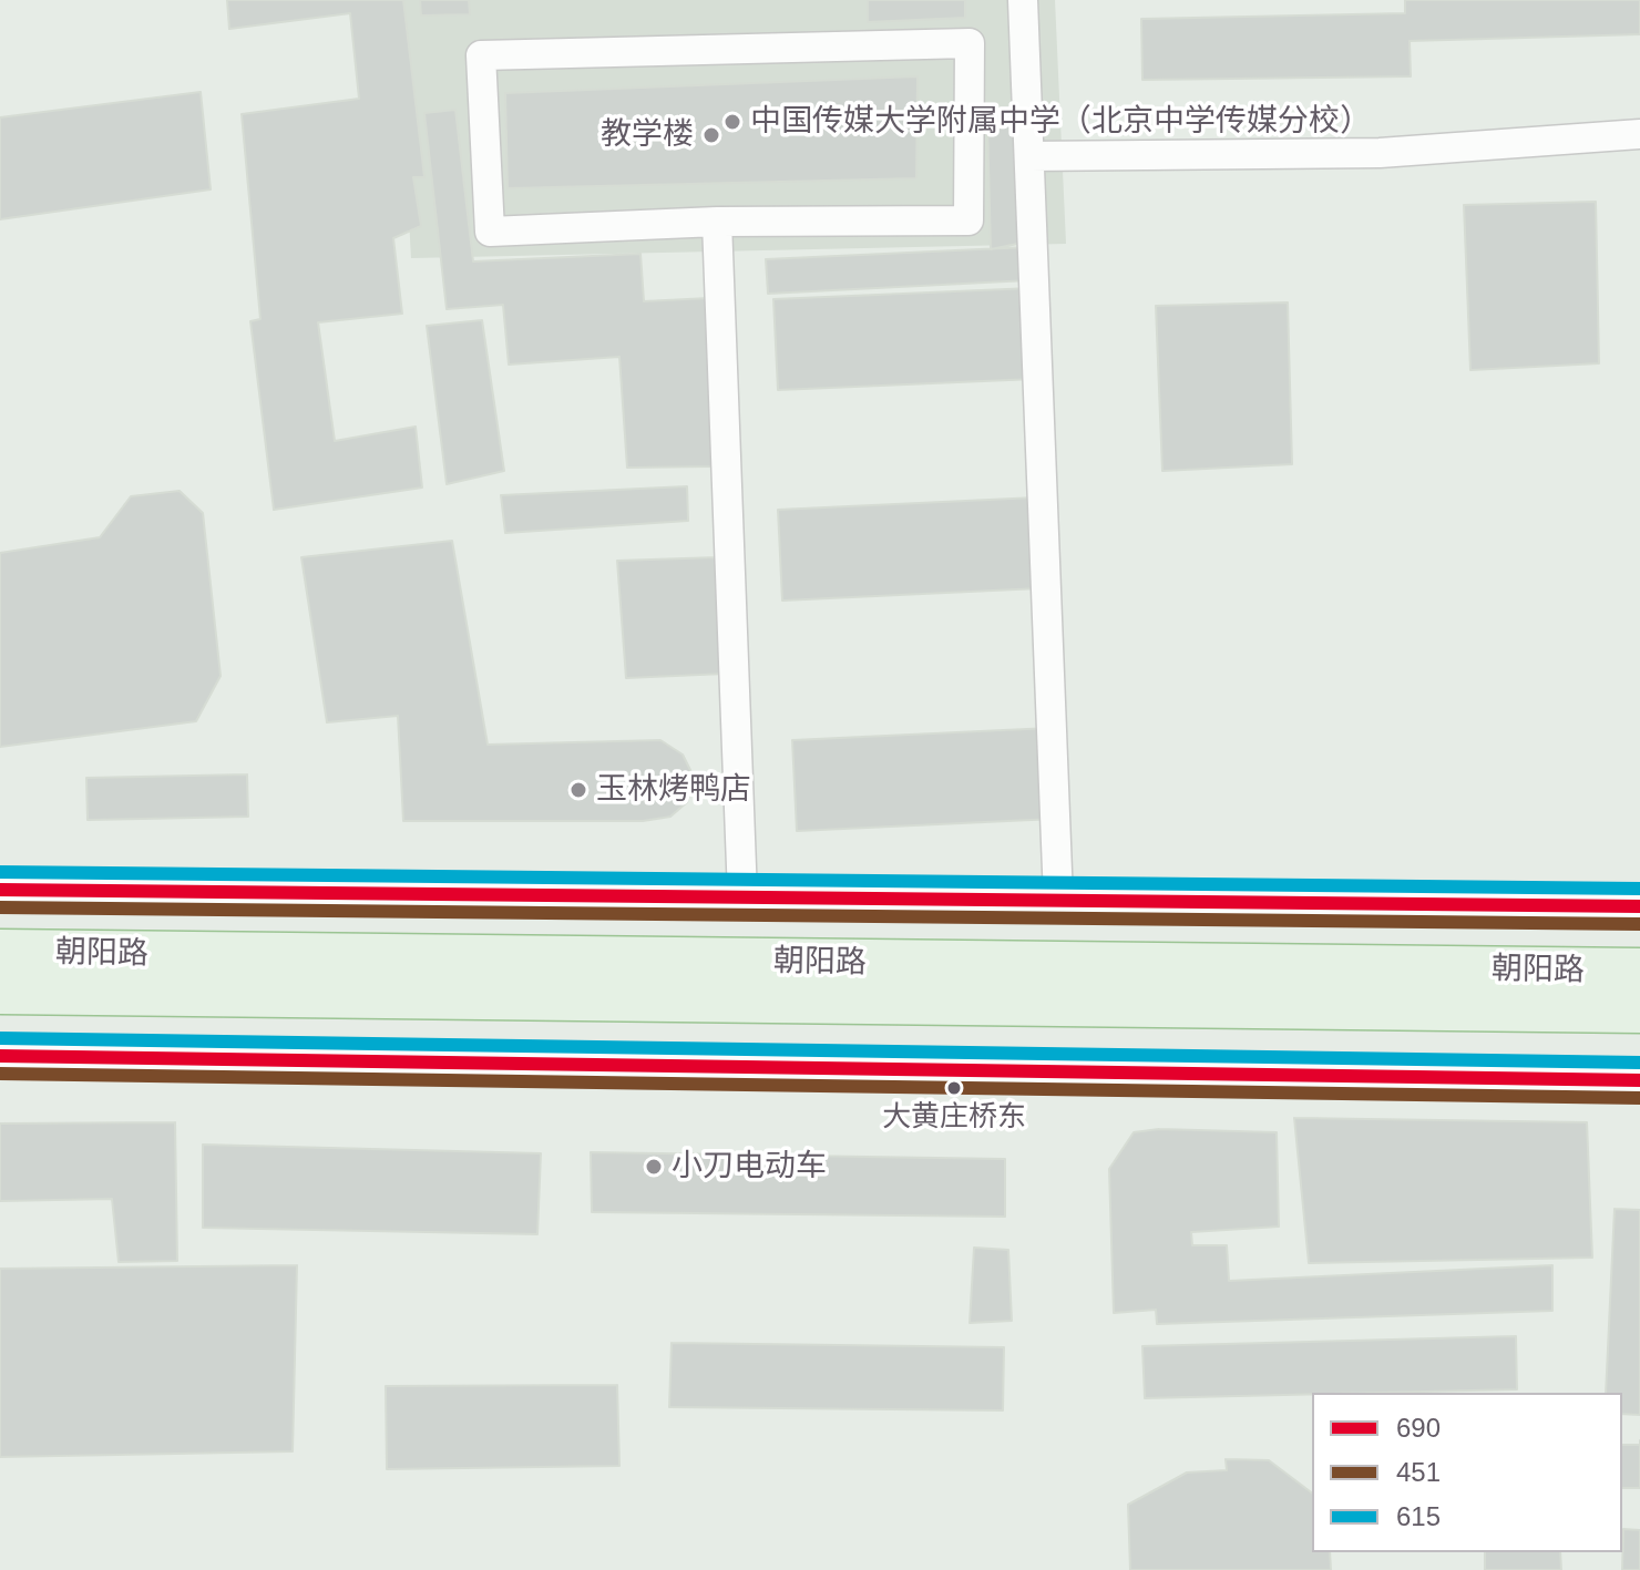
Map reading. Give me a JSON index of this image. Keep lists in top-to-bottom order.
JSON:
{
  "streets": {
    "highway": ["朝阳路"]
  },
  "places": [
    "中国传媒大学附属中学（北京中学传媒分校）",
    "教学楼",
    "玉林烤鸭店",
    "大黄庄桥东",
    "小刀电动车"
  ],
  "lines": ["transit line 615", "transit line 690", "transit line 451"],
  "legend": ["690", "451", "615"]
}
